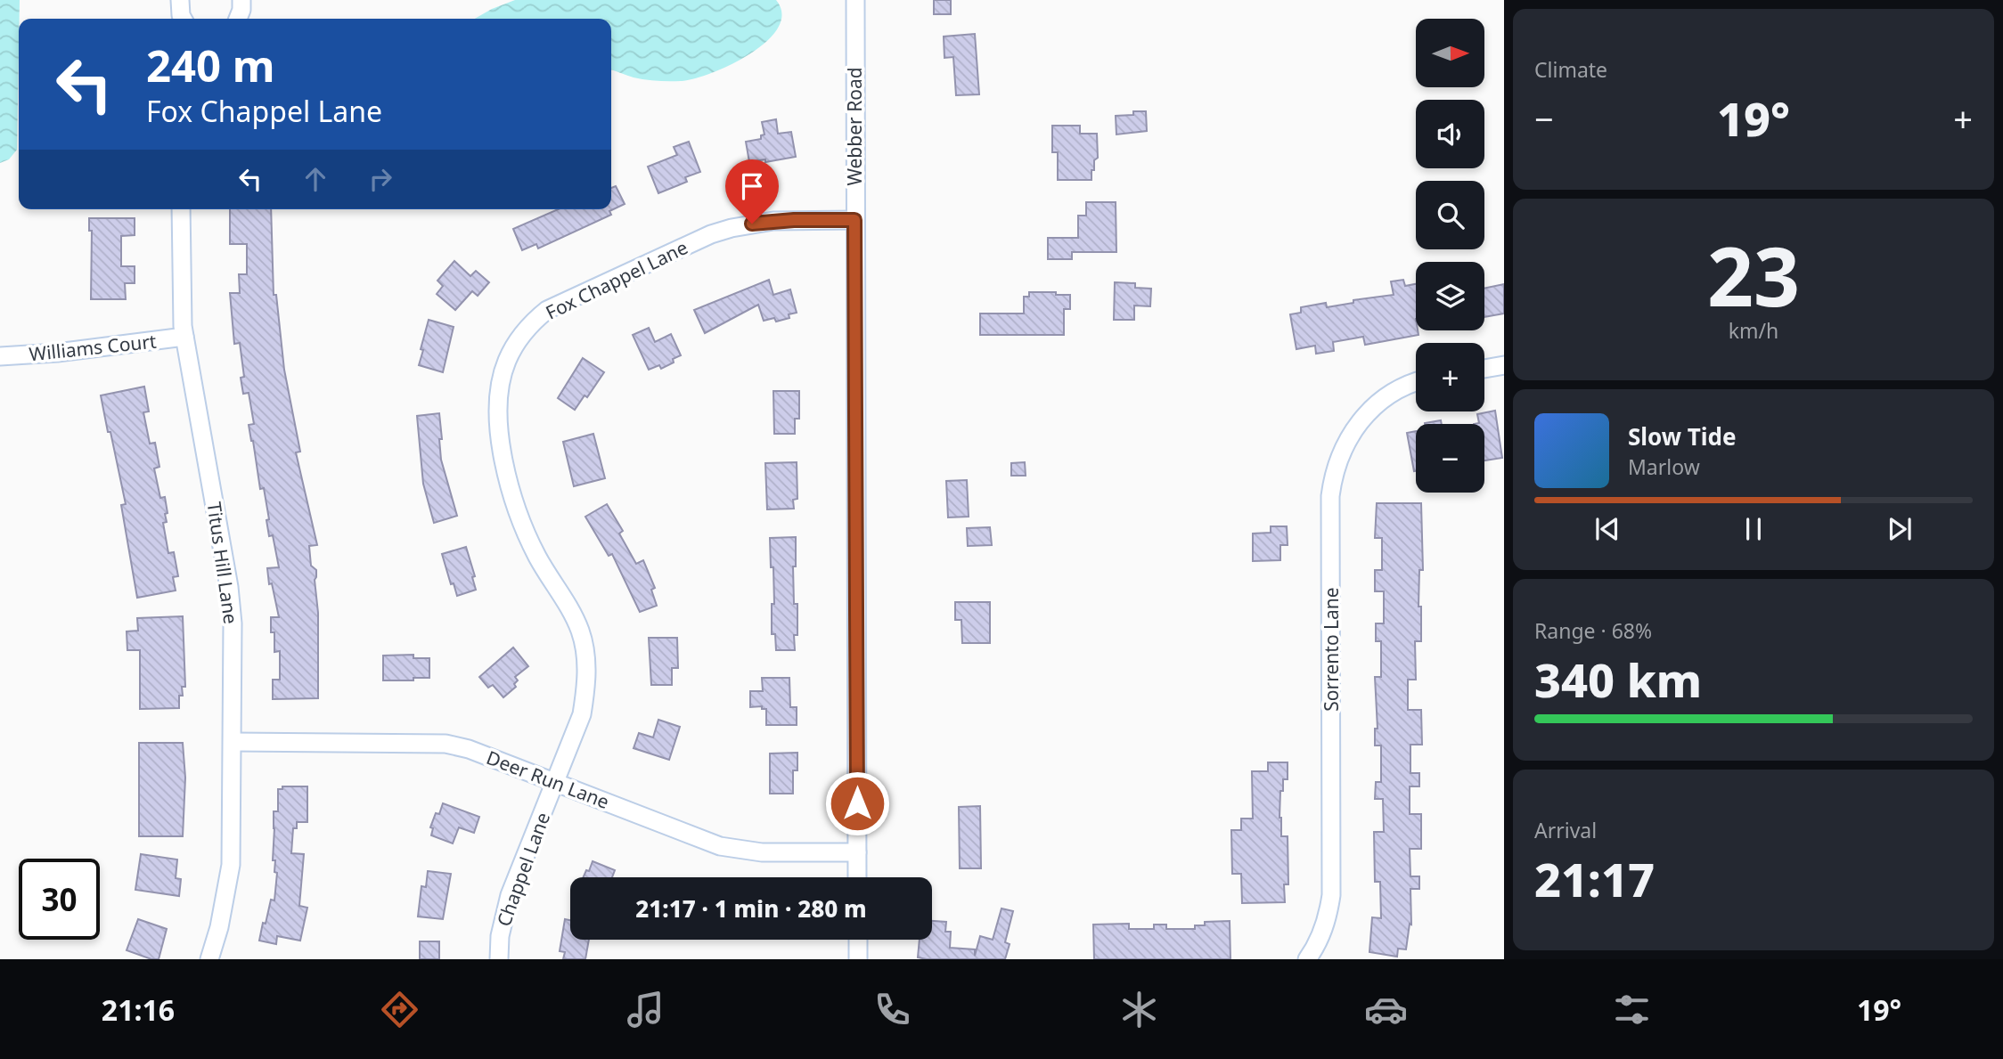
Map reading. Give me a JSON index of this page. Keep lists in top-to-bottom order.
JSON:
{
  "streets": {
    "street": [
      "Webber Road",
      "Fox Chappel Lane",
      "Williams Court",
      "Titus Hill Lane",
      "Sorrento Lane",
      "Deer Run Lane",
      "Chappel Lane"
    ]
  },
  "crossings": [
    ["Webber Road", "Fox Chappel Lane"],
    ["Webber Road", "Deer Run Lane"],
    ["Fox Chappel Lane", "Deer Run Lane"],
    ["Fox Chappel Lane", "Chappel Lane"],
    ["Williams Court", "Titus Hill Lane"],
    ["Titus Hill Lane", "Deer Run Lane"],
    ["Deer Run Lane", "Chappel Lane"]
  ],
  "north": "right",
  "page": {
    "tile": [
      "Climate",
      ["23", "km/h"],
      ["Range · 68%", "340 km"],
      ["Arrival", "21:17"]
    ],
    "map_buttons": ["+", "−"],
    "turn": ["240 m", "Fox Chappel Lane"],
    "heat": ["−", "19°", "+"],
    "song": ["Slow Tide", "Marlow"],
    "limit": "30",
    "trip": "21:17 · 1 min · 280 m",
    "tabs": ["21:16", "19°"]
  }
}
